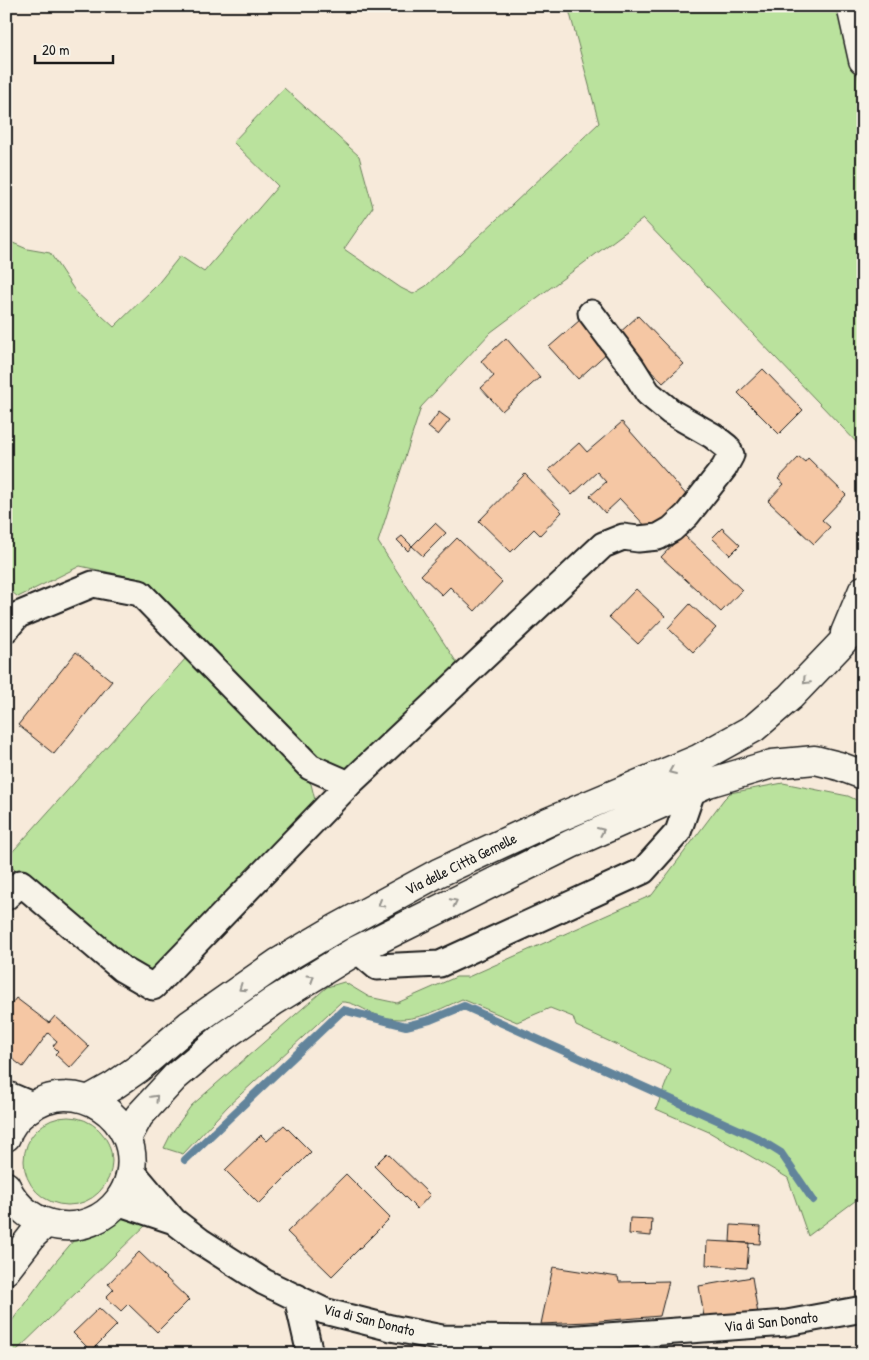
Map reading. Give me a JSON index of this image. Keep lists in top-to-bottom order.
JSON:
{
  "streets": {
    "main road": ["Via delle Città Gemelle"],
    "street": ["Via di San Donato"]
  },
  "scale_bar": "20 m"
}
